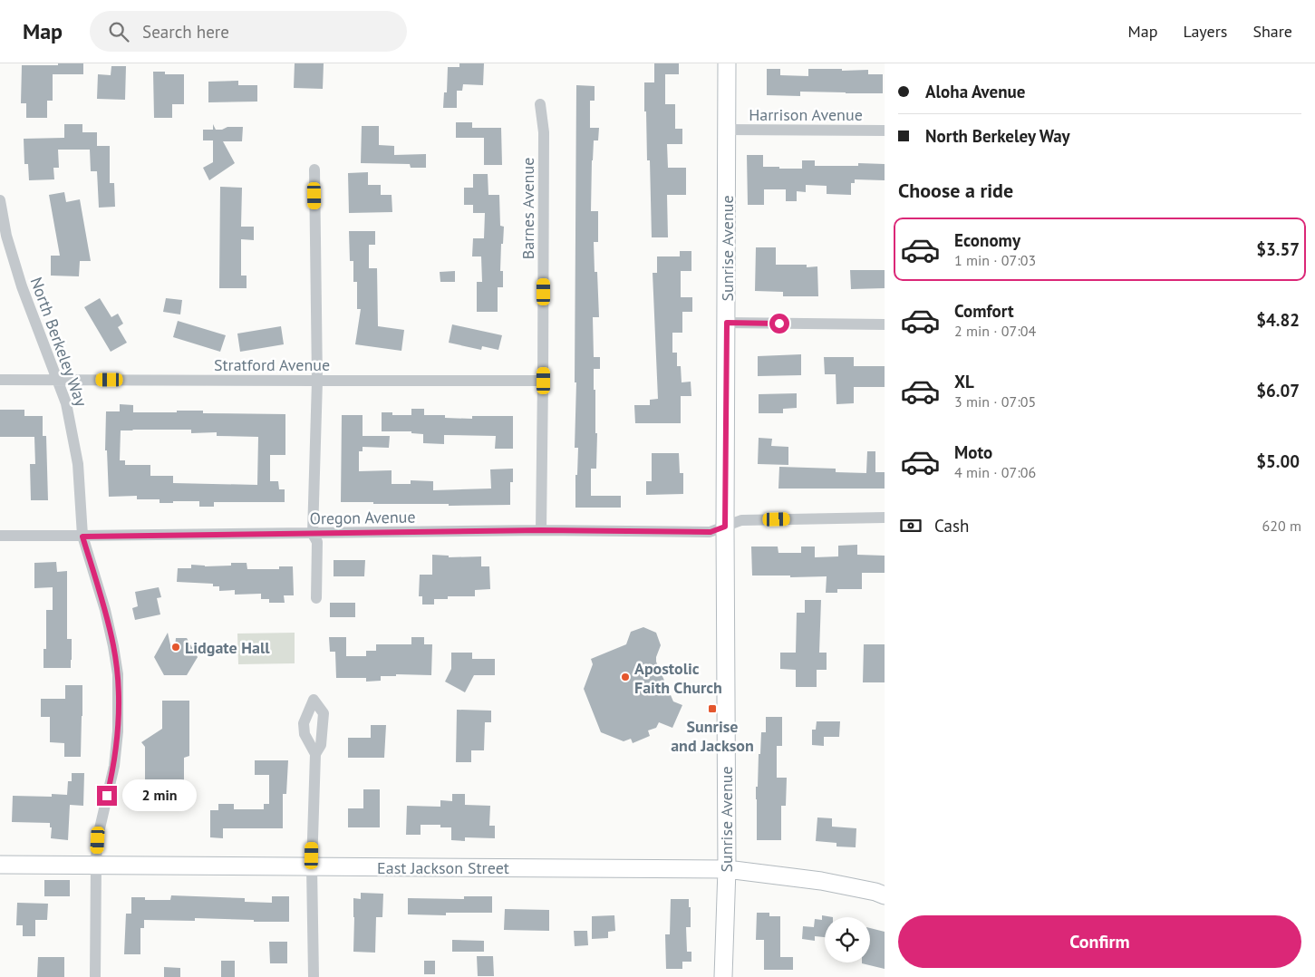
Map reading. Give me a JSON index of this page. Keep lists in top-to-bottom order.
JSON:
{
  "streets": {
    "street": [
      "Harrison Avenue",
      "Barnes Avenue",
      "Sunrise Avenue",
      "North Berkeley Way",
      "Stratford Avenue",
      "Oregon Avenue",
      "East Jackson Street"
    ]
  },
  "crossings": [
    ["Harrison Avenue", "Sunrise Avenue"],
    ["Barnes Avenue", "Stratford Avenue"],
    ["Barnes Avenue", "Oregon Avenue"],
    ["Sunrise Avenue", "Oregon Avenue"],
    ["Sunrise Avenue", "East Jackson Street"],
    ["North Berkeley Way", "Stratford Avenue"],
    ["North Berkeley Way", "Oregon Avenue"],
    ["North Berkeley Way", "East Jackson Street"]
  ],
  "places": {
    "other": ["Lidgate Hall", "Apostolic Faith Church"],
    "transit": ["Sunrise and Jackson"]
  },
  "page": {
    "header": "Map",
    "search": "Search here",
    "nav": ["Map", "Layers", "Share"],
    "banner": ["Aloha Avenue", "North Berkeley Way"],
    "heading": "Choose a ride",
    "list": [
      {
        "name": "Economy",
        "note": "1 min · 07:03",
        "value": "$3.57"
      },
      {
        "name": "Comfort",
        "note": "2 min · 07:04",
        "value": "$4.82"
      },
      {
        "name": "XL",
        "note": "3 min · 07:05",
        "value": "$6.07"
      },
      {
        "name": "Moto",
        "note": "4 min · 07:06",
        "value": "$5.00"
      }
    ],
    "pay": ["Cash", "620 m"],
    "bubble": "2 min",
    "buttons": "Confirm"
  }
}
